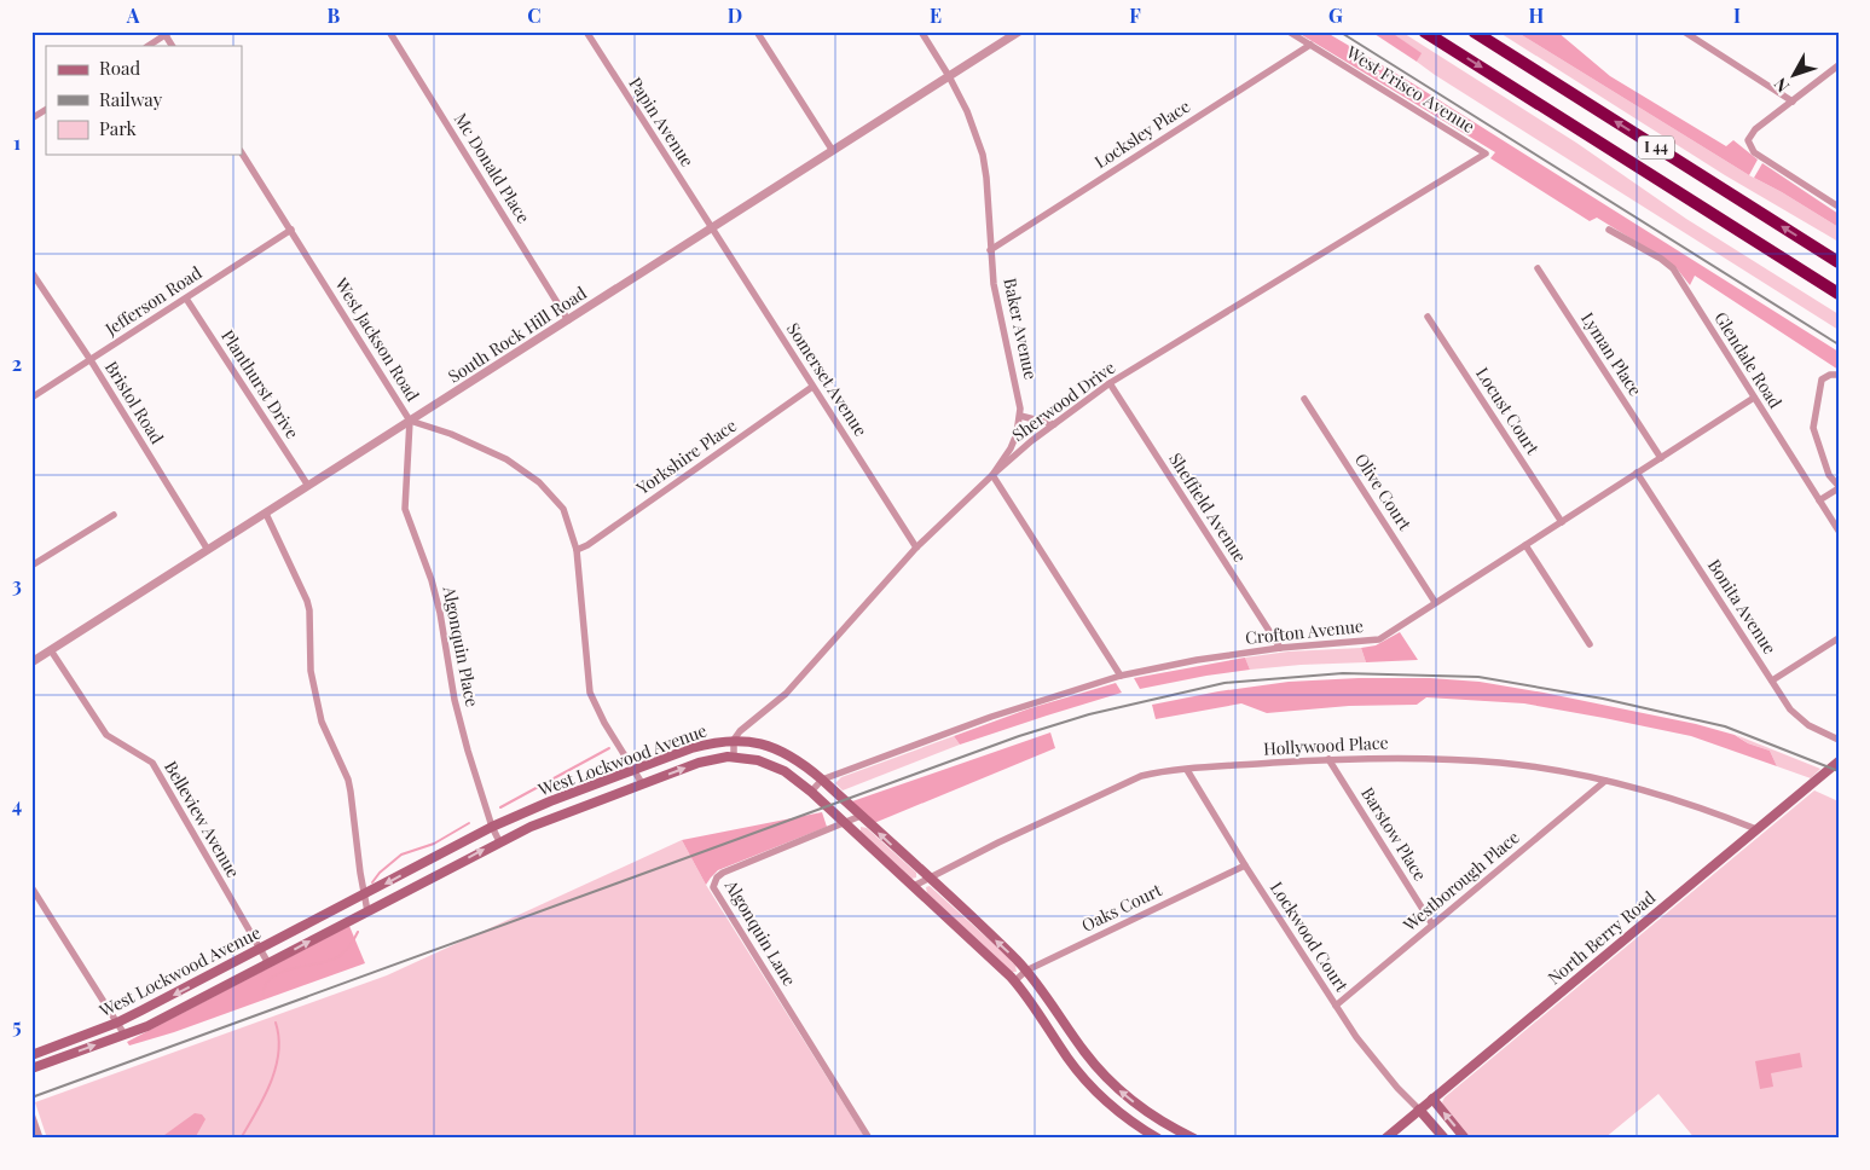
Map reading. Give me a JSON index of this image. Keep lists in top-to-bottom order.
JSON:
{
  "streets": {
    "highway": ["I 44"],
    "main road": ["West Lockwood Avenue", "North Berry Road"],
    "street": [
      "West Frisco Avenue",
      "Papin Avenue",
      "Locksley Place",
      "Mc Donald Place",
      "Jefferson Road",
      "Baker Avenue",
      "South Rock Hill Road",
      "West Jackson Road",
      "Lyman Place",
      "Glendale Road",
      "Somerset Avenue",
      "Planthurst Drive",
      "Sherwood Drive",
      "Bristol Road",
      "Locust Court",
      "Yorkshire Place",
      "Olive Court",
      "Sheffield Avenue",
      "Bonita Avenue",
      "Crofton Avenue",
      "Algonquin Place",
      "Hollywood Place",
      "Belleview Avenue",
      "Barstow Place",
      "Westborough Place",
      "Oaks Court",
      "Algonquin Lane",
      "Lockwood Court"
    ]
  },
  "crossings": [
    ["West Frisco Avenue", "Locksley Place"],
    ["West Frisco Avenue", "Sherwood Drive"],
    ["Papin Avenue", "South Rock Hill Road"],
    ["Papin Avenue", "Somerset Avenue"],
    ["Locksley Place", "Baker Avenue"],
    ["Mc Donald Place", "South Rock Hill Road"],
    ["Jefferson Road", "West Jackson Road"],
    ["Jefferson Road", "Planthurst Drive"],
    ["Jefferson Road", "Bristol Road"],
    ["Baker Avenue", "South Rock Hill Road"],
    ["Baker Avenue", "Sherwood Drive"],
    ["South Rock Hill Road", "West Jackson Road"],
    ["South Rock Hill Road", "Somerset Avenue"],
    ["South Rock Hill Road", "Planthurst Drive"],
    ["South Rock Hill Road", "Bristol Road"],
    ["South Rock Hill Road", "Algonquin Place"],
    ["South Rock Hill Road", "Belleview Avenue"],
    ["West Jackson Road", "Yorkshire Place"],
    ["West Jackson Road", "Algonquin Place"],
    ["West Jackson Road", "West Lockwood Avenue"],
    ["Lyman Place", "Crofton Avenue"],
    ["Glendale Road", "Crofton Avenue"],
    ["Somerset Avenue", "Sherwood Drive"],
    ["Somerset Avenue", "Yorkshire Place"],
    ["Sherwood Drive", "Sheffield Avenue"],
    ["Sherwood Drive", "West Lockwood Avenue"],
    ["Locust Court", "Crofton Avenue"],
    ["Olive Court", "Crofton Avenue"],
    ["Sheffield Avenue", "Crofton Avenue"],
    ["Bonita Avenue", "Crofton Avenue"],
    ["Crofton Avenue", "West Lockwood Avenue"],
    ["Algonquin Place", "West Lockwood Avenue"],
    ["Hollywood Place", "West Lockwood Avenue"],
    ["Hollywood Place", "Barstow Place"],
    ["Hollywood Place", "Westborough Place"],
    ["Hollywood Place", "Lockwood Court"],
    ["Hollywood Place", "North Berry Road"],
    ["West Lockwood Avenue", "Belleview Avenue"],
    ["West Lockwood Avenue", "Oaks Court"],
    ["West Lockwood Avenue", "Algonquin Lane"],
    ["Barstow Place", "Westborough Place"],
    ["Westborough Place", "Lockwood Court"],
    ["Oaks Court", "Lockwood Court"],
    ["Lockwood Court", "North Berry Road"]
  ],
  "legend": ["Road", "Railway", "Park"],
  "north": "bottom left",
  "grid": {
    "columns": [
      "A",
      "B",
      "C",
      "D",
      "E",
      "F",
      "G",
      "H",
      "I"
    ],
    "rows": [
      "1",
      "2",
      "3",
      "4",
      "5"
    ]
  }
}
